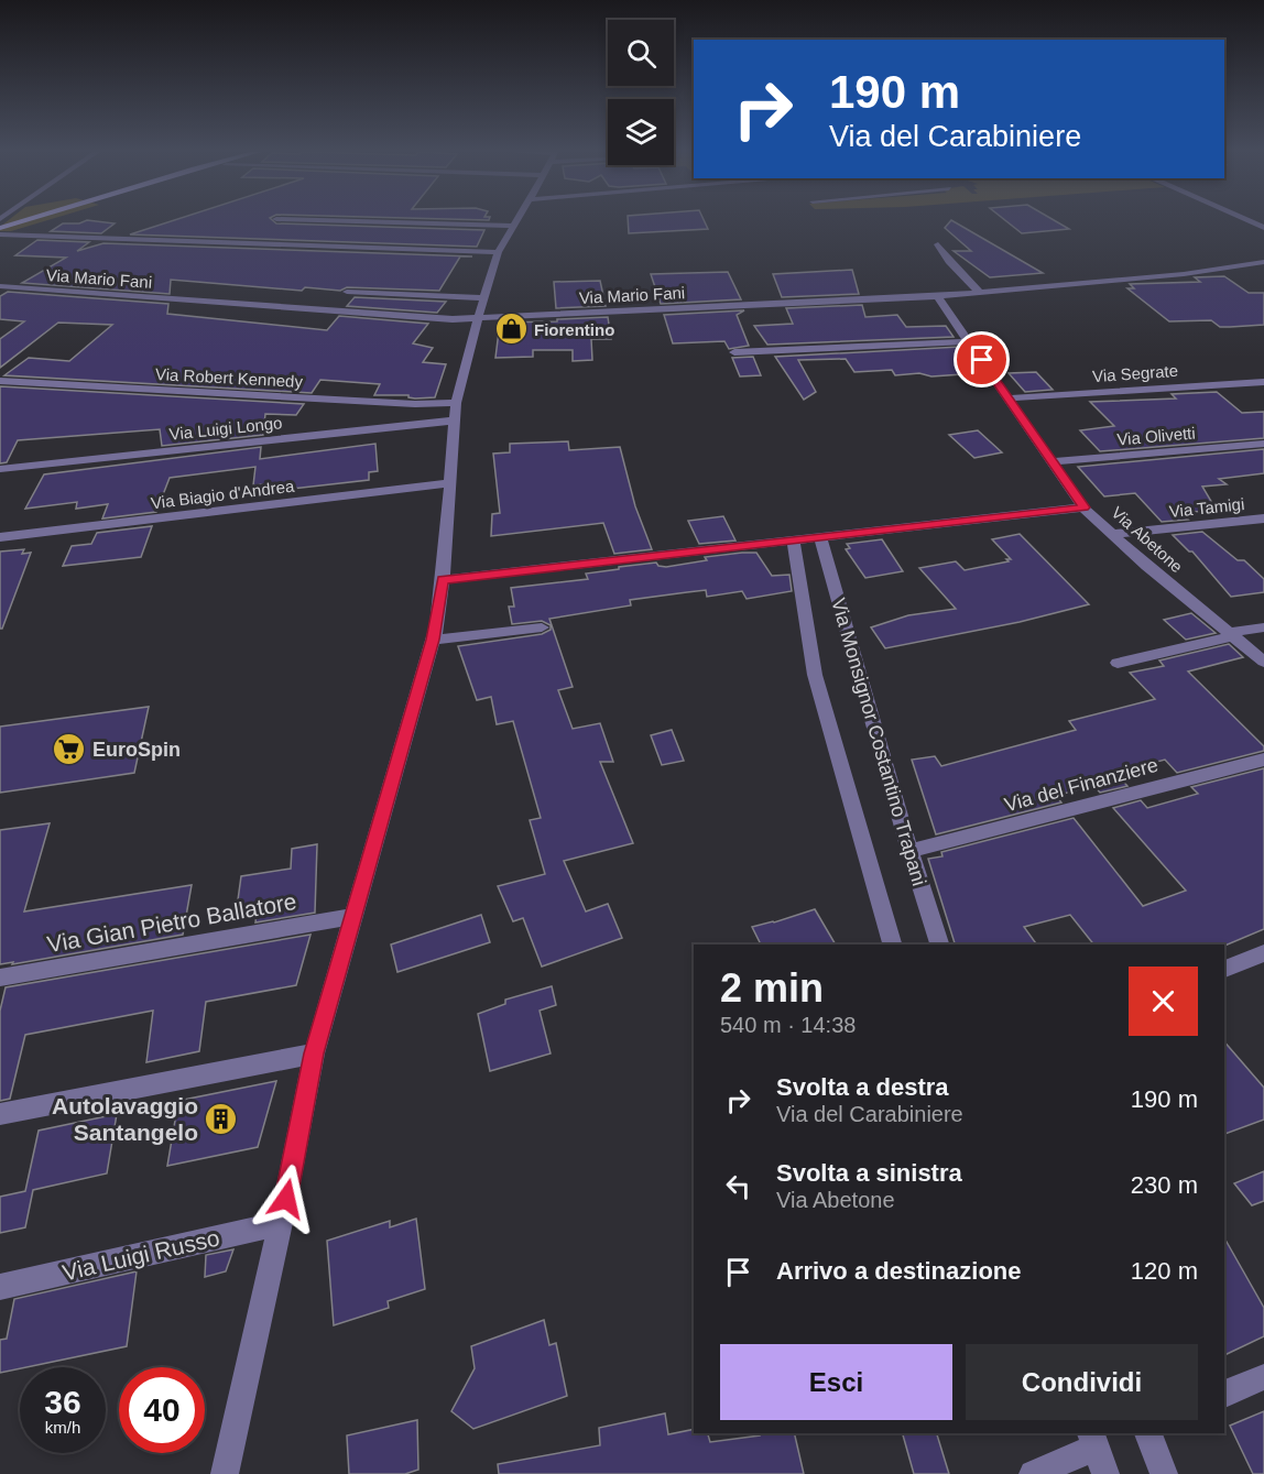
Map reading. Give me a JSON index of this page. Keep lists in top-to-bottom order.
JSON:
{
  "streets": {
    "street": [
      "Via Mario Fani",
      "Via Segrate",
      "Via Robert Kennedy",
      "Via Luigi Longo",
      "Via Olivetti",
      "Via Biagio d'Andrea",
      "Via Tamigi",
      "Via Abetone",
      "Via Monsignor Costantino Trapani",
      "Via del Finanziere",
      "Via Gian Pietro Ballatore",
      "Via Luigi Russo"
    ]
  },
  "crossings": [
    ["Via Mario Fani", "Via Abetone"],
    ["Via Segrate", "Via Abetone"],
    ["Via Olivetti", "Via Abetone"],
    ["Via Tamigi", "Via Abetone"],
    ["Via Monsignor Costantino Trapani", "Via del Finanziere"]
  ],
  "places": {
    "shop": ["Fiorentino"],
    "supermarket": ["EuroSpin"],
    "building": ["Autolavaggio Santangelo"]
  },
  "page": {
    "turn": ["190 m", "Via del Carabiniere"],
    "heading": ["2 min", "540 m · 14:38"],
    "list": [
      {
        "name": "Svolta a destra",
        "note": "Via del Carabiniere",
        "value": "190 m"
      },
      {
        "name": "Svolta a sinistra",
        "note": "Via Abetone",
        "value": "230 m"
      },
      {
        "name": "Arrivo a destinazione",
        "value": "120 m"
      }
    ],
    "buttons": ["Esci", "Condividi"],
    "speed": "36 km/h",
    "limit": "40"
  }
}
